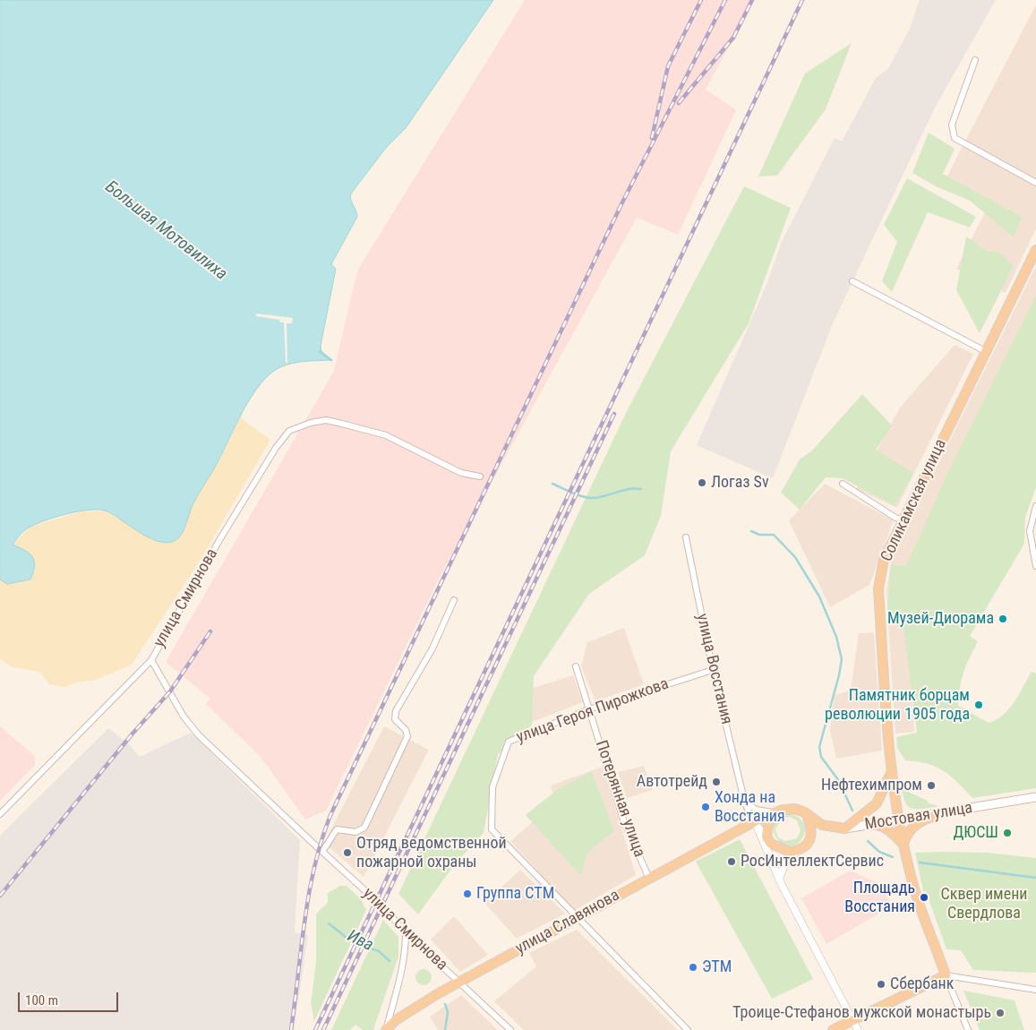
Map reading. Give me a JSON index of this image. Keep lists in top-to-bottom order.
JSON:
{
  "streets": {
    "main road": ["Соликамская улица", "Мостовая улица", "улица Славянова"],
    "street": [
      "улица Смирнова",
      "улица Восстания",
      "улица Героя Пирожкова",
      "Потерянная улица"
    ]
  },
  "crossings": [
    ["Соликамская улица", "Мостовая улица"],
    ["улица Смирнова", "улица Славянова"],
    ["улица Восстания", "улица Героя Пирожкова"],
    ["улица Восстания", "Мостовая улица"],
    ["улица Восстания", "улица Славянова"],
    ["улица Героя Пирожкова", "Потерянная улица"],
    ["улица Героя Пирожкова", "улица Славянова"],
    ["Потерянная улица", "улица Славянова"]
  ],
  "water": ["Большая Мотовилиха", "Ива"],
  "parks": ["Сквер имени Свердлова"],
  "places": [
    "Логаз Sv",
    "Музей-Диорама",
    "Памятник борцам революции 1905 года",
    "Автотрейд",
    "Нефтехимпром",
    "Хонда на Восстания",
    "ДЮСШ",
    "Отряд ведомственной пожарной охраны",
    "РосИнтеллектСервис",
    "Группа СТМ",
    "Площадь Восстания",
    "ЭТМ",
    "Сбербанк",
    "Троице-Стефанов мужской монастырь"
  ],
  "scale_bar": "100 m"
}
